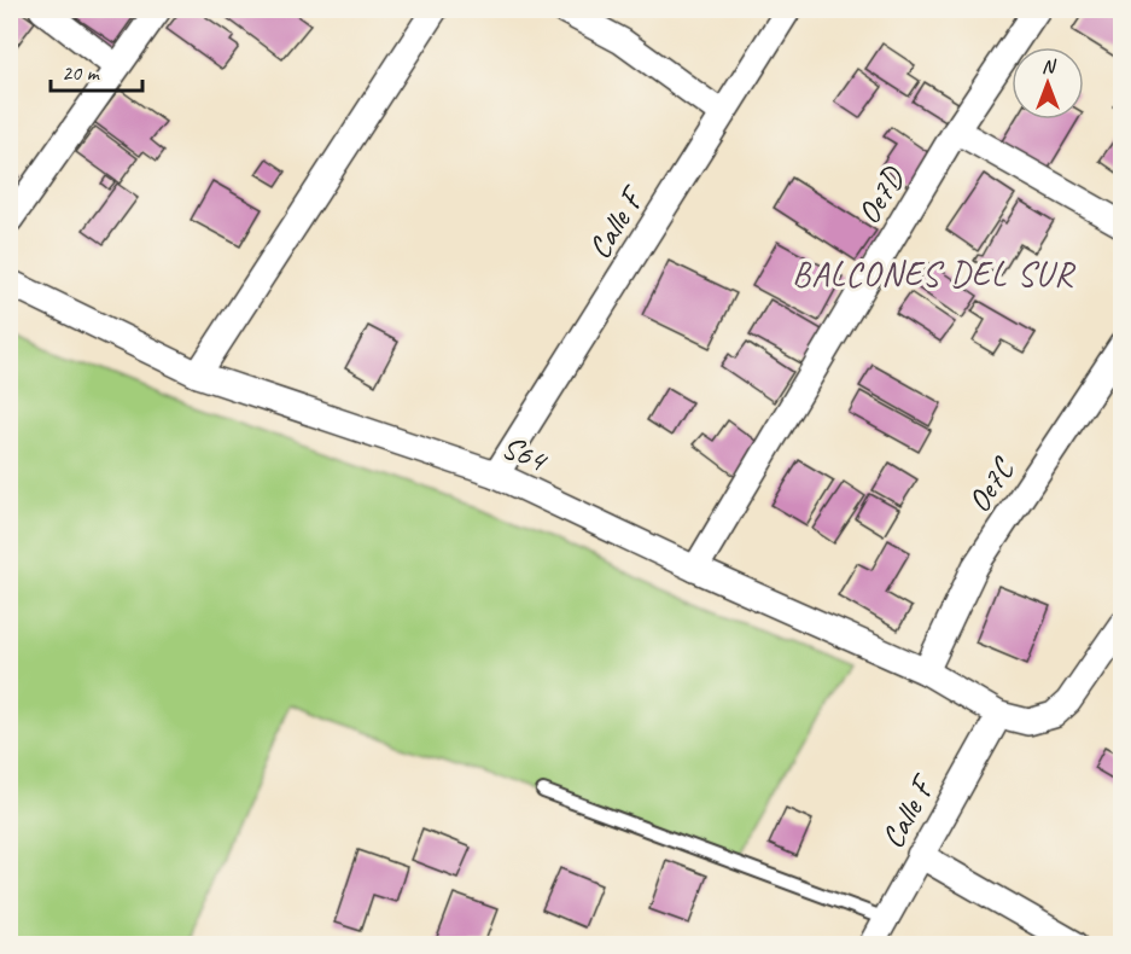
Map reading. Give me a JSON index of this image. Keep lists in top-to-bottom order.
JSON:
{
  "streets": {
    "street": [
      "Oe7D",
      "Calle F",
      "S64",
      "Oe7C"
    ]
  },
  "crossings": [
    ["Oe7D", "S64"],
    ["Calle F", "S64"],
    ["S64", "Oe7C"]
  ],
  "districts": ["BALCONES DEL SUR"],
  "scale_bar": "20 m",
  "north": "top"
}
